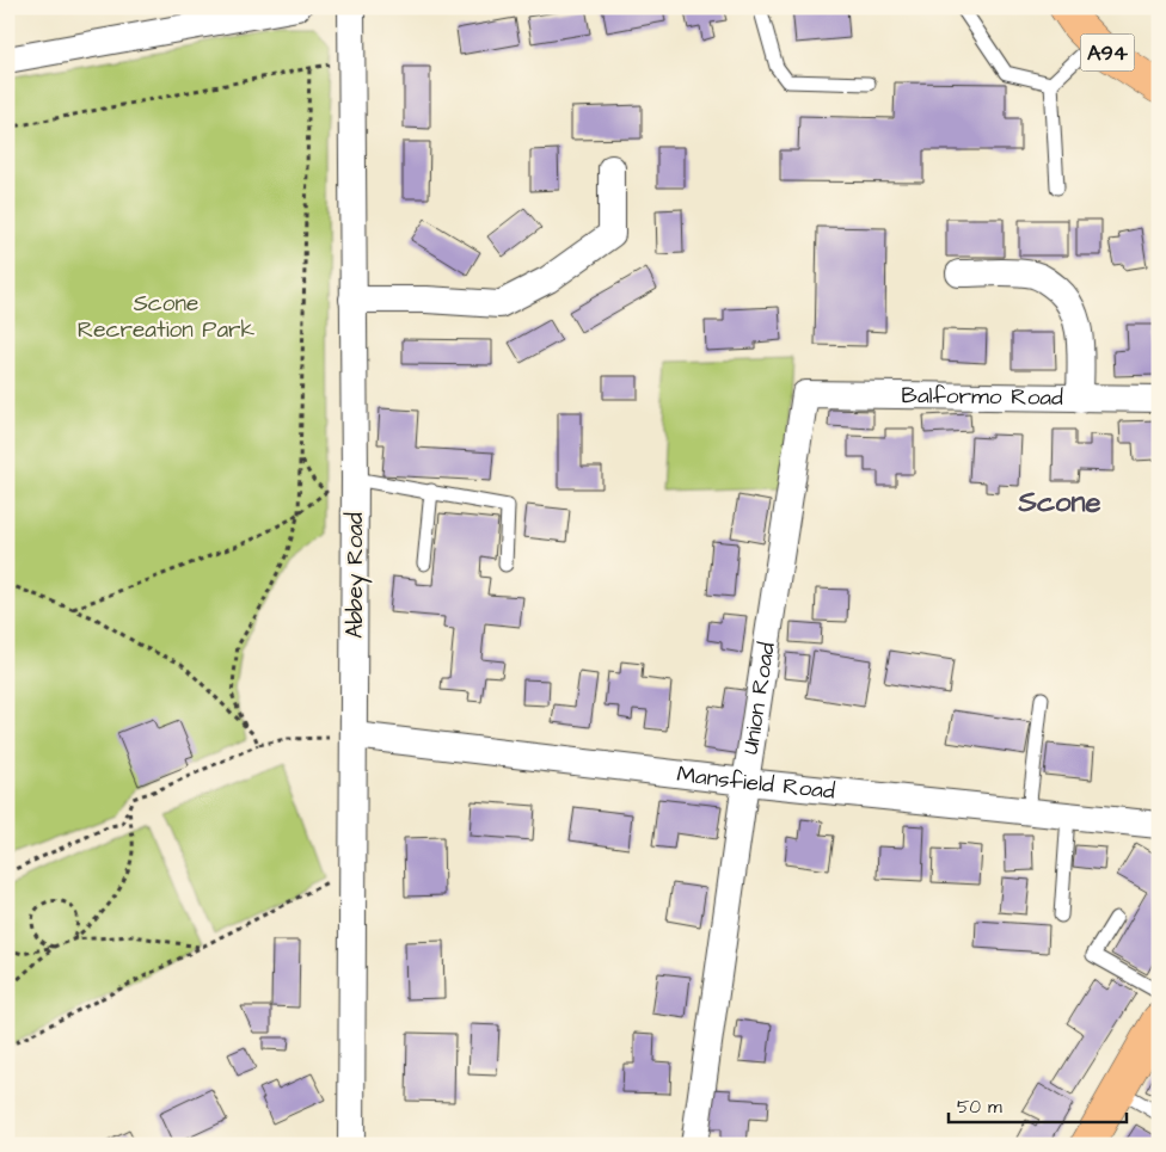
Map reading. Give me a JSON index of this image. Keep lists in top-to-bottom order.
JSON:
{
  "streets": {
    "main road": ["A94"],
    "street": [
      "Balformo Road",
      "Abbey Road",
      "Union Road",
      "Mansfield Road"
    ]
  },
  "crossings": [
    ["Balformo Road", "Union Road"],
    ["Abbey Road", "Mansfield Road"],
    ["Union Road", "Mansfield Road"]
  ],
  "districts": ["Scone"],
  "parks": ["Scone Recreation Park"],
  "scale_bar": "50 m"
}
